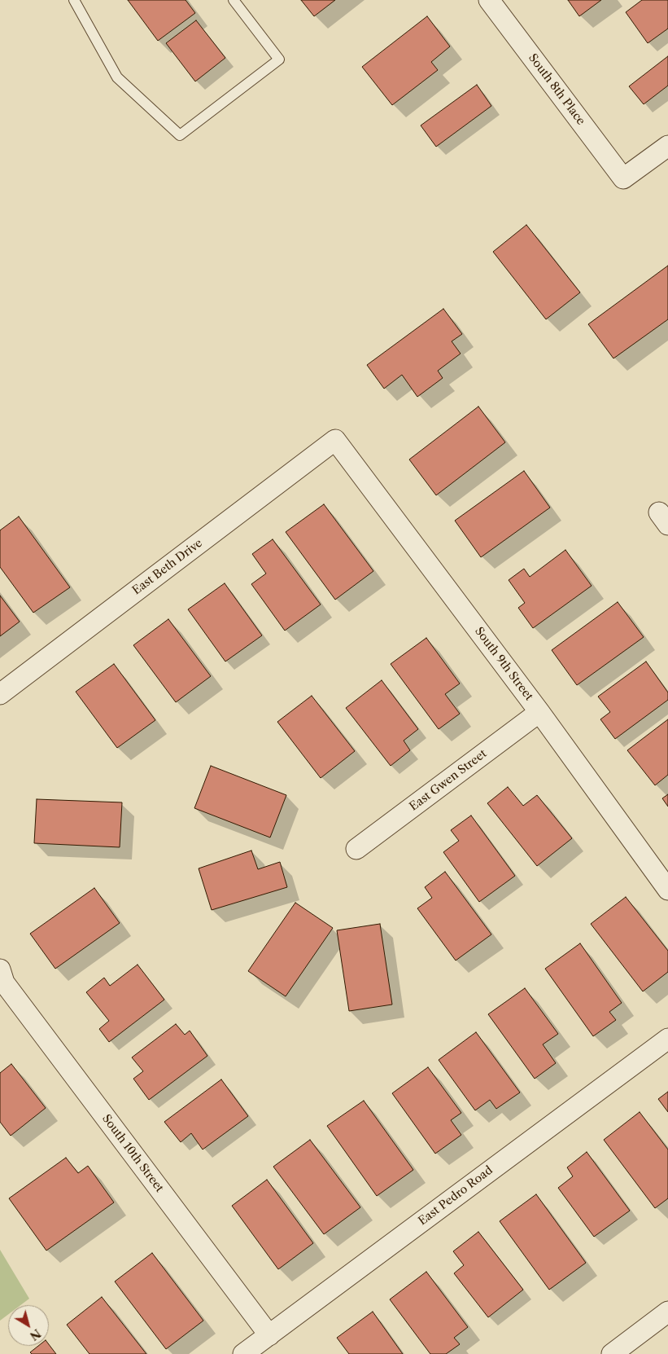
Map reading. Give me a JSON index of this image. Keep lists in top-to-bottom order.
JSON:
{
  "streets": {
    "street": [
      "South 8th Place",
      "East Beth Drive",
      "South 9th Street",
      "East Gwen Street",
      "South 10th Street",
      "East Pedro Road"
    ]
  },
  "crossings": [
    ["East Beth Drive", "South 9th Street"],
    ["South 9th Street", "East Gwen Street"],
    ["South 10th Street", "East Pedro Road"]
  ],
  "north": "bottom right"
}
